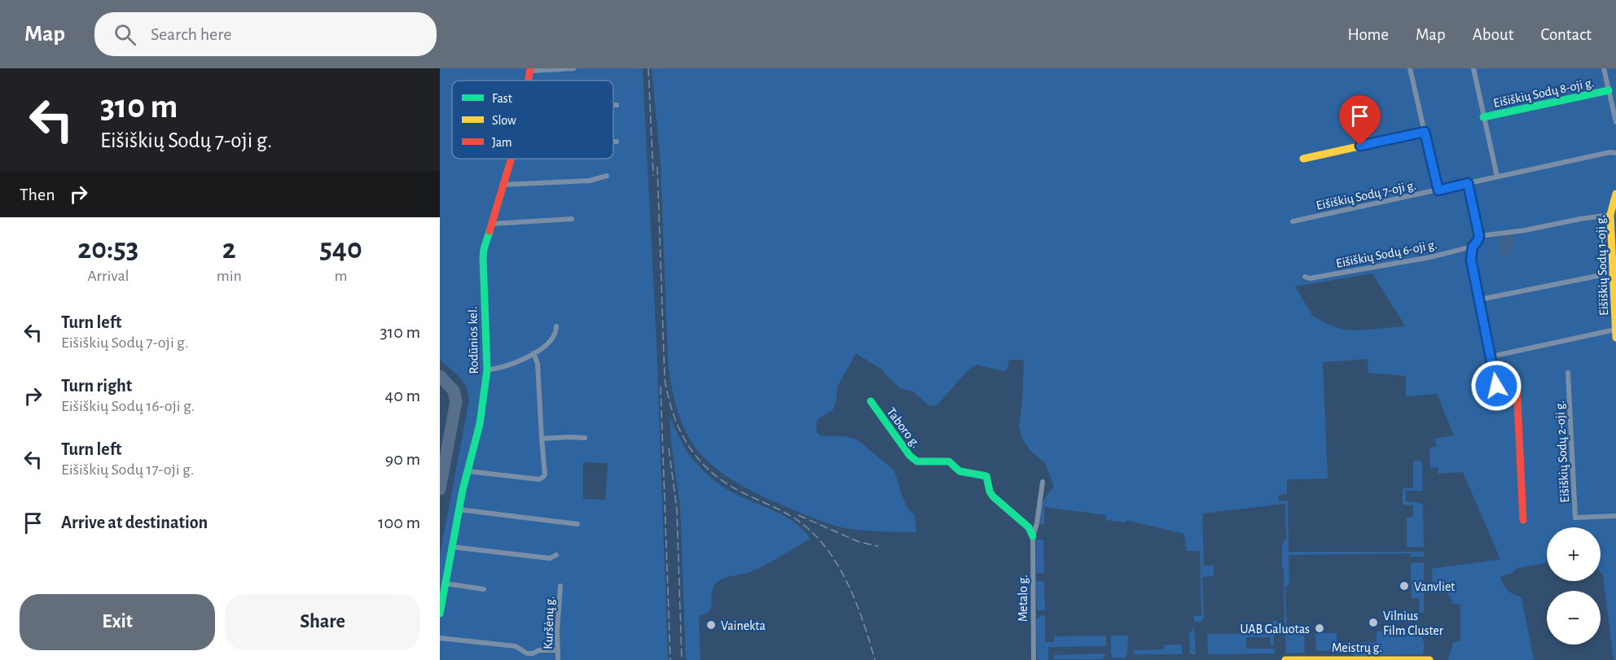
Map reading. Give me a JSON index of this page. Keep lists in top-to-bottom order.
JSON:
{
  "streets": {
    "street": [
      "Eišiškių Sodų 8-oji g.",
      "Eišiškių Sodų 7-oji g.",
      "Eišiškių Sodų 6-oji g.",
      "Eišiškių Sodų 1-oji g.",
      "Rodūnios kel.",
      "Taboro g.",
      "Eišiškių Sodų 2-oji g.",
      "Metalo g.",
      "Kuršėnų g.",
      "Meistrų g."
    ]
  },
  "crossings": [
    ["Taboro g.", "Metalo g."]
  ],
  "places": [
    "Vanvliet",
    "Vilnius Film Cluster",
    "Vainekta",
    "UAB Galuotas"
  ],
  "legend": ["Fast", "Slow", "Jam"],
  "page": {
    "header": "Map",
    "search": "Search here",
    "nav": [
      "Home",
      "Map",
      "About",
      "Contact"
    ],
    "turn": ["310 m", "Eišiškių Sodų 7-oji g."],
    "then": "Then",
    "eta": [
      "20:53",
      "Arrival",
      "2",
      "min",
      "540",
      "m"
    ],
    "list": [
      {
        "name": "Turn left",
        "note": "Eišiškių Sodų 7-oji g.",
        "value": "310 m"
      },
      {
        "name": "Turn right",
        "note": "Eišiškių Sodų 16-oji g.",
        "value": "40 m"
      },
      {
        "name": "Turn left",
        "note": "Eišiškių Sodų 17-oji g.",
        "value": "90 m"
      },
      {
        "name": "Arrive at destination",
        "value": "100 m"
      }
    ],
    "map_buttons": ["+", "−"],
    "buttons": ["Exit", "Share"]
  }
}
